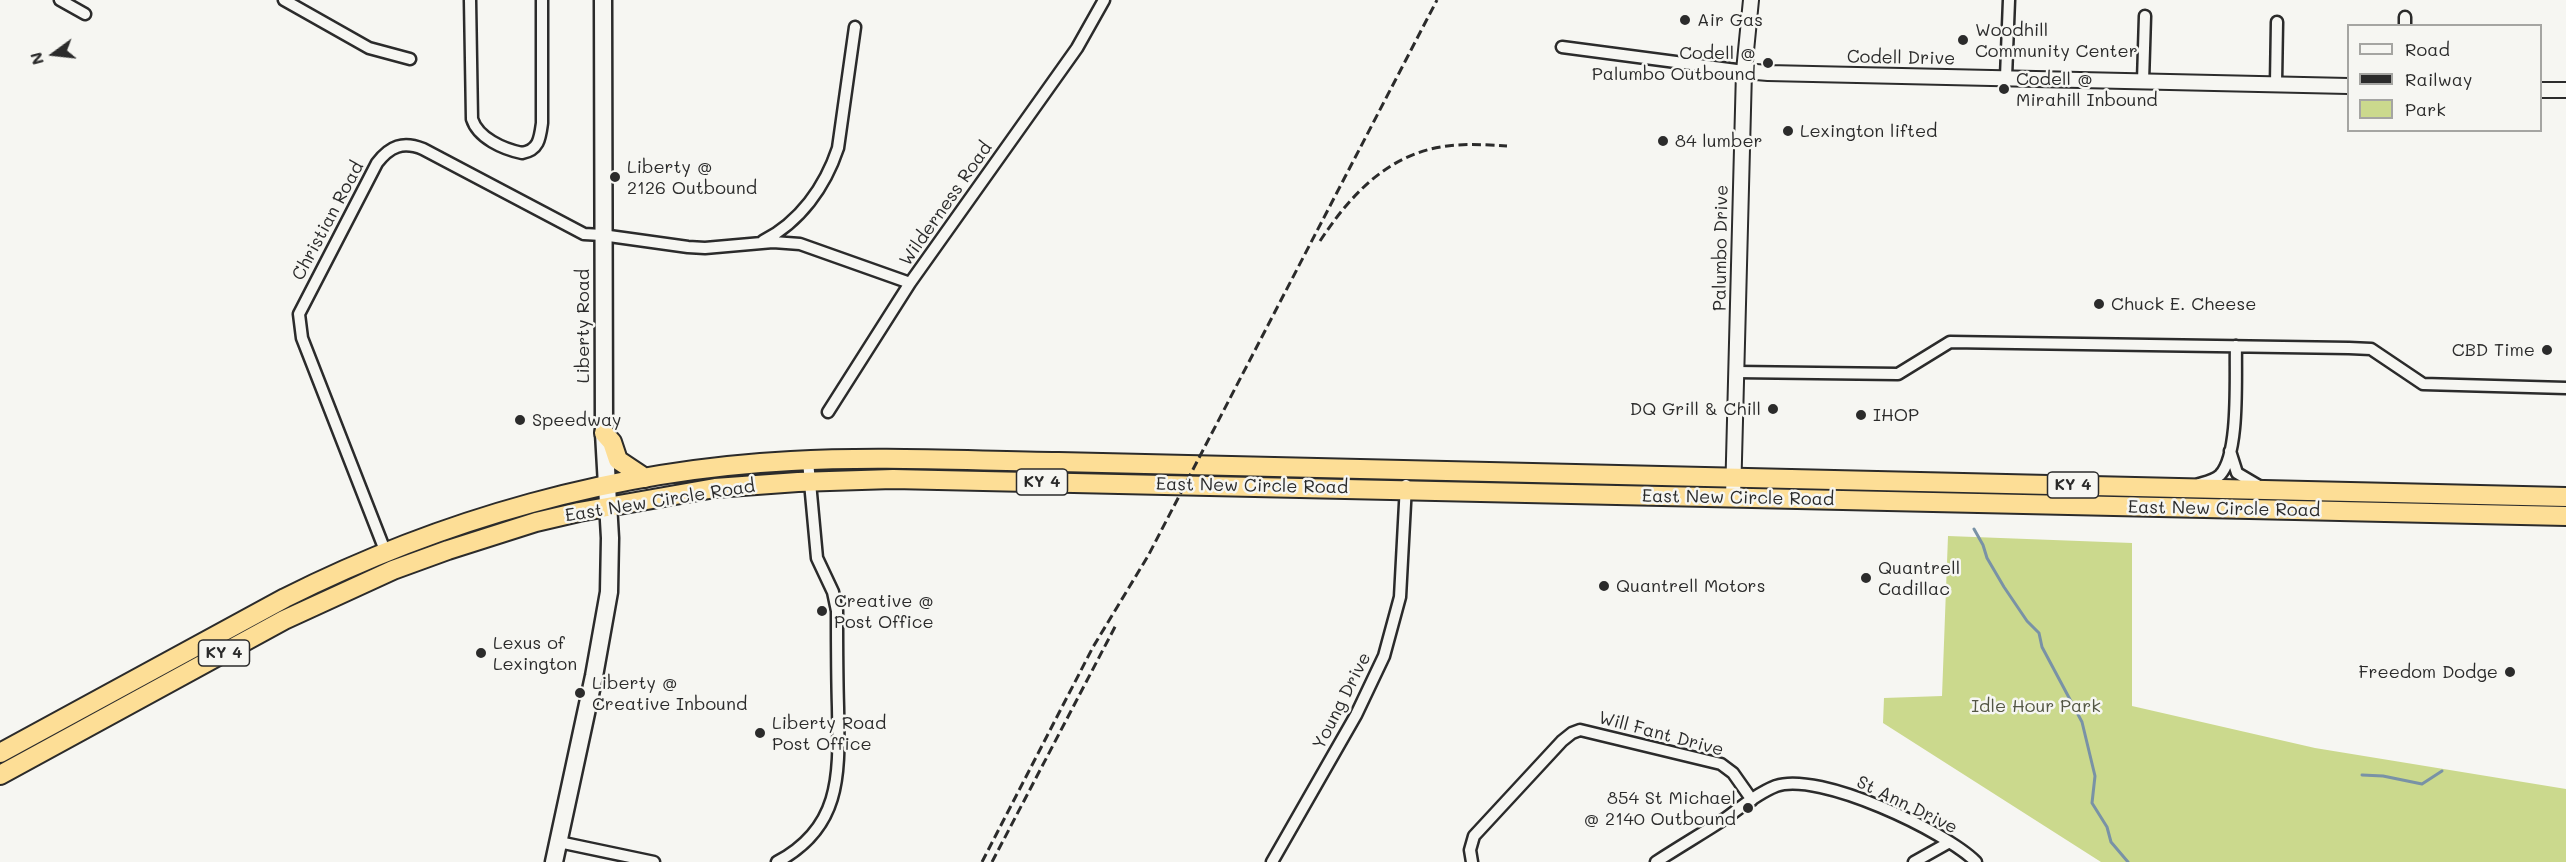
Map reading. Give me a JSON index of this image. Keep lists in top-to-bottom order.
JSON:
{
  "streets": {
    "highway": ["KY 4", "East New Circle Road"],
    "main road": ["Liberty Road"],
    "street": [
      "Codell Drive",
      "Wilderness Road",
      "Christian Road",
      "Palumbo Drive",
      "Young Drive",
      "Will Fant Drive",
      "St Ann Drive"
    ]
  },
  "crossings": [
    ["Codell Drive", "Palumbo Drive"],
    ["Wilderness Road", "Christian Road"],
    ["Wilderness Road", "Liberty Road"],
    ["Christian Road", "Liberty Road"],
    ["Christian Road", "East New Circle Road"],
    ["Palumbo Drive", "East New Circle Road"],
    ["Liberty Road", "East New Circle Road"],
    ["East New Circle Road", "Young Drive"],
    ["Will Fant Drive", "St Ann Drive"]
  ],
  "parks": ["Idle Hour Park"],
  "places": [
    "Air Gas",
    "Woodhill Community Center",
    "Codell @ Palumbo Outbound",
    "Codell @ Mirahill Inbound",
    "Lexington lifted",
    "84 lumber",
    "Liberty @ 2126 Outbound",
    "Chuck E. Cheese",
    "CBD Time",
    "DQ Grill & Chill",
    "IHOP",
    "Speedway",
    "Quantrell Cadillac",
    "Quantrell Motors",
    "Creative @ Post Office",
    "Lexus of Lexington",
    "Freedom Dodge",
    "Liberty @ Creative Inbound",
    "Liberty Road Post Office",
    "854 St Michael @ 2140 Outbound"
  ],
  "legend": ["Road", "Railway", "Park"],
  "north": "left"
}
